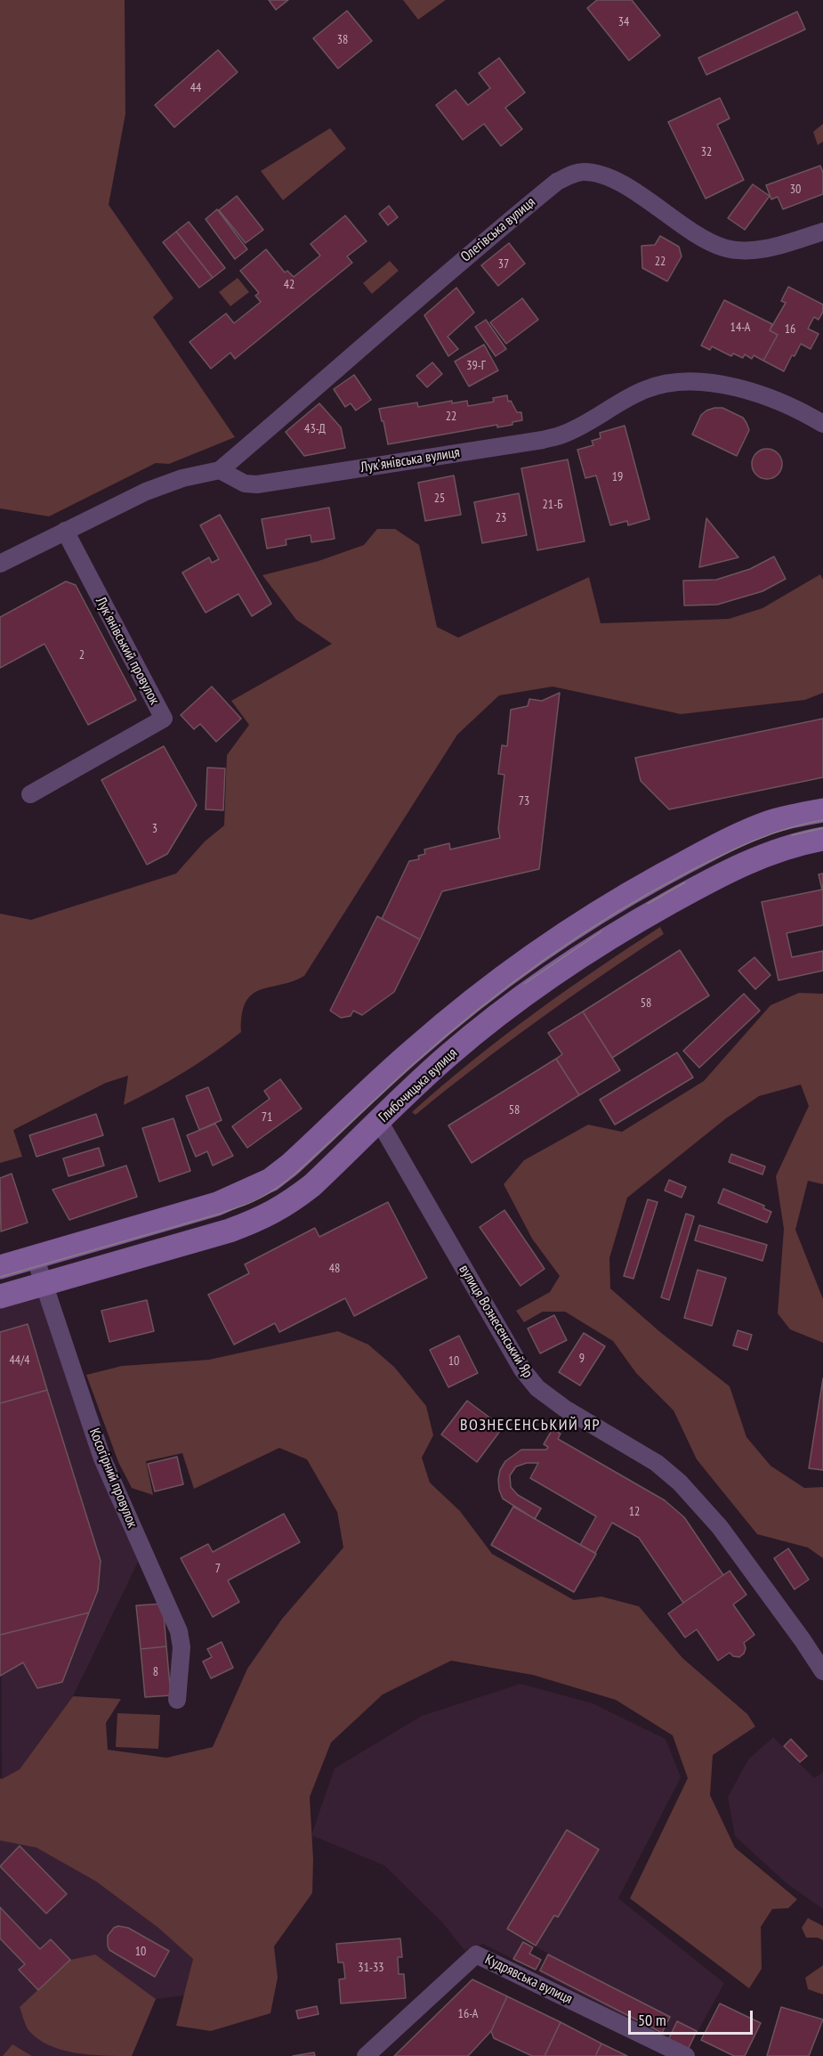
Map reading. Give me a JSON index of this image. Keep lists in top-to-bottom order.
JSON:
{
  "streets": {
    "main road": ["Глибочицька вулиця"],
    "street": [
      "Олегівська вулиця",
      "Лукʼянівська вулиця",
      "Лукʼянівський провулок",
      "вулиця Вознесенський Яр",
      "Косогірний провулок",
      "Кудрявська вулиця"
    ]
  },
  "crossings": [
    ["Олегівська вулиця", "Лукʼянівська вулиця"],
    ["Глибочицька вулиця", "вулиця Вознесенський Яр"],
    ["Глибочицька вулиця", "Косогірний провулок"]
  ],
  "districts": ["ВОЗНЕСЕНСЬКИЙ ЯР"],
  "house_numbers": [
    "34",
    "38",
    "44",
    "32",
    "30",
    "22",
    "37",
    "42",
    "14-А",
    "16",
    "39-Г",
    "22",
    "43-Д",
    "19",
    "25",
    "21-Б",
    "23",
    "2",
    "73",
    "3",
    "58",
    "58",
    "71",
    "48",
    "9",
    "44/4",
    "10",
    "12",
    "7",
    "8",
    "10",
    "31-33",
    "16-А"
  ],
  "scale_bar": "50 m"
}
